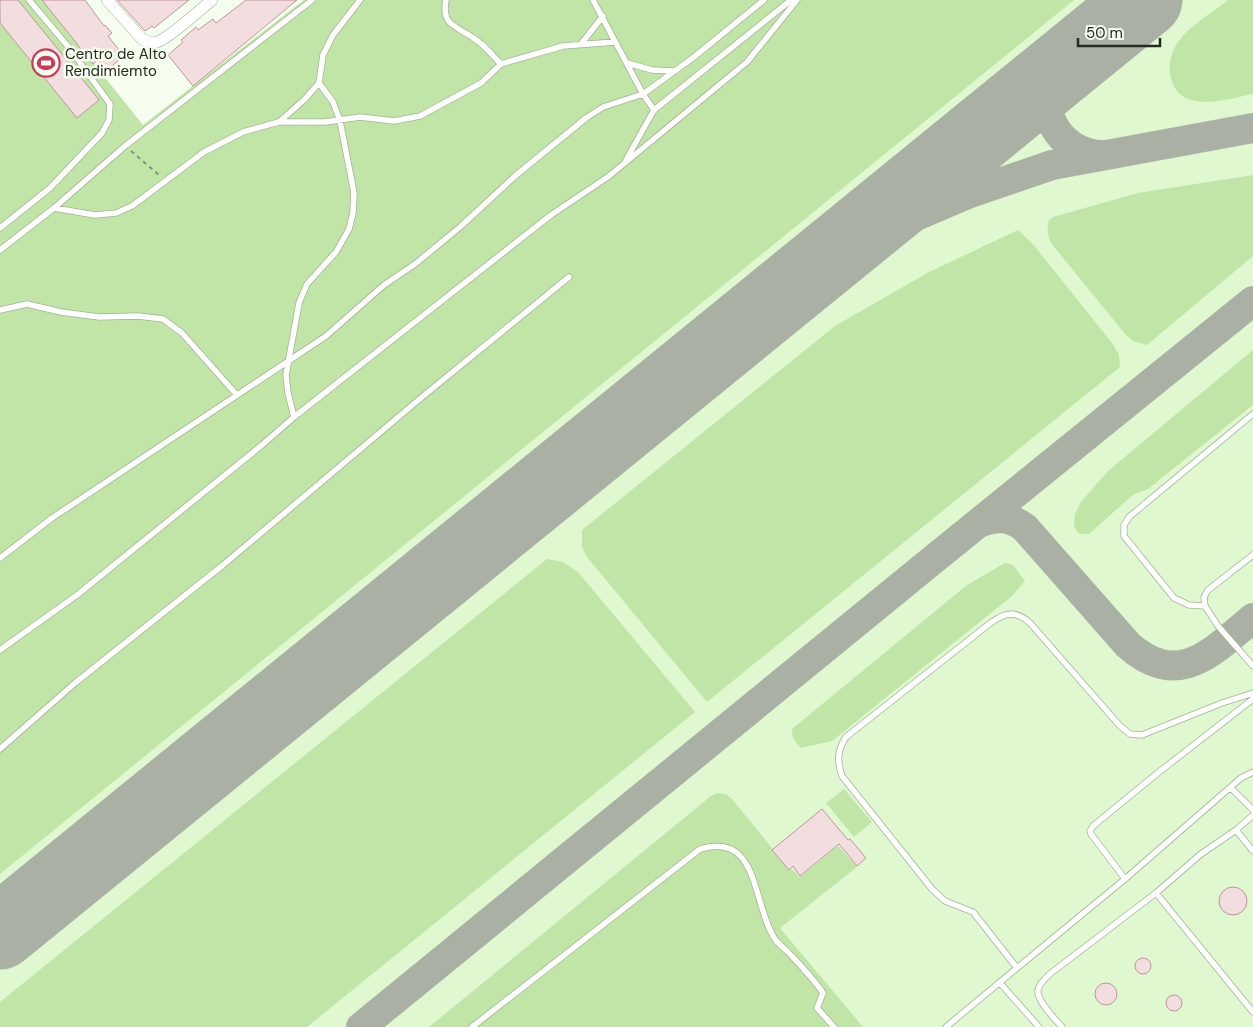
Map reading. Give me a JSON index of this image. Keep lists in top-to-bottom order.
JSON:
{
  "places": {
    "sports": ["Centro de Alto Rendimiemto"]
  },
  "scale_bar": "50 m"
}
